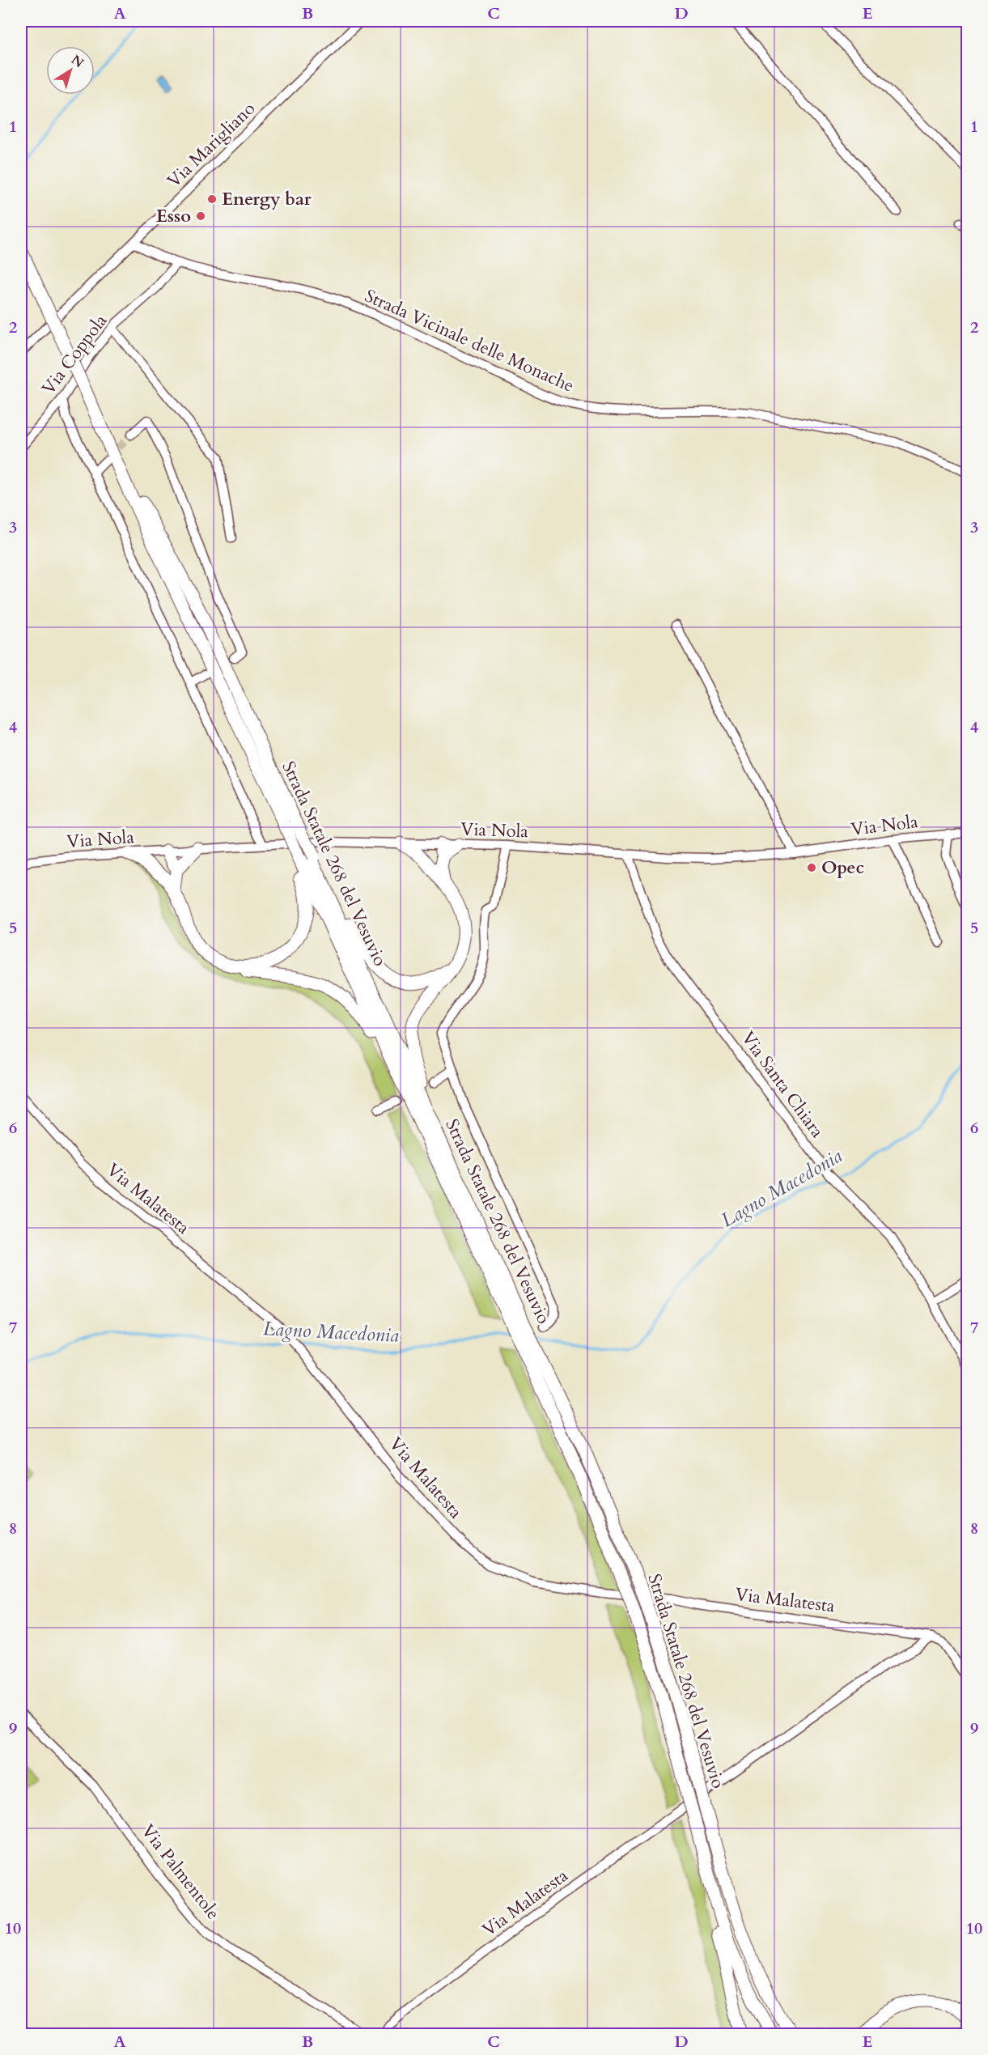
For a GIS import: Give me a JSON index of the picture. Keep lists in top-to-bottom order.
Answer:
{
  "streets": {
    "highway": ["Strada Statale 268 del Vesuvio"],
    "street": [
      "Via Marigliano",
      "Strada Vicinale delle Monache",
      "Via Coppola",
      "Via Nola",
      "Via Santa Chiara",
      "Via Malatesta",
      "Via Palmentole"
    ]
  },
  "crossings": [
    ["Via Marigliano", "Strada Vicinale delle Monache"],
    ["Strada Vicinale delle Monache", "Via Coppola"],
    ["Via Nola", "Via Santa Chiara"]
  ],
  "water": ["Lagno Macedonia"],
  "places": ["Energy bar", "Esso", "Opec"],
  "north": "top right",
  "grid": {
    "columns": [
      "A",
      "B",
      "C",
      "D",
      "E"
    ],
    "rows": [
      "1",
      "2",
      "3",
      "4",
      "5",
      "6",
      "7",
      "8",
      "9",
      "10"
    ]
  }
}
